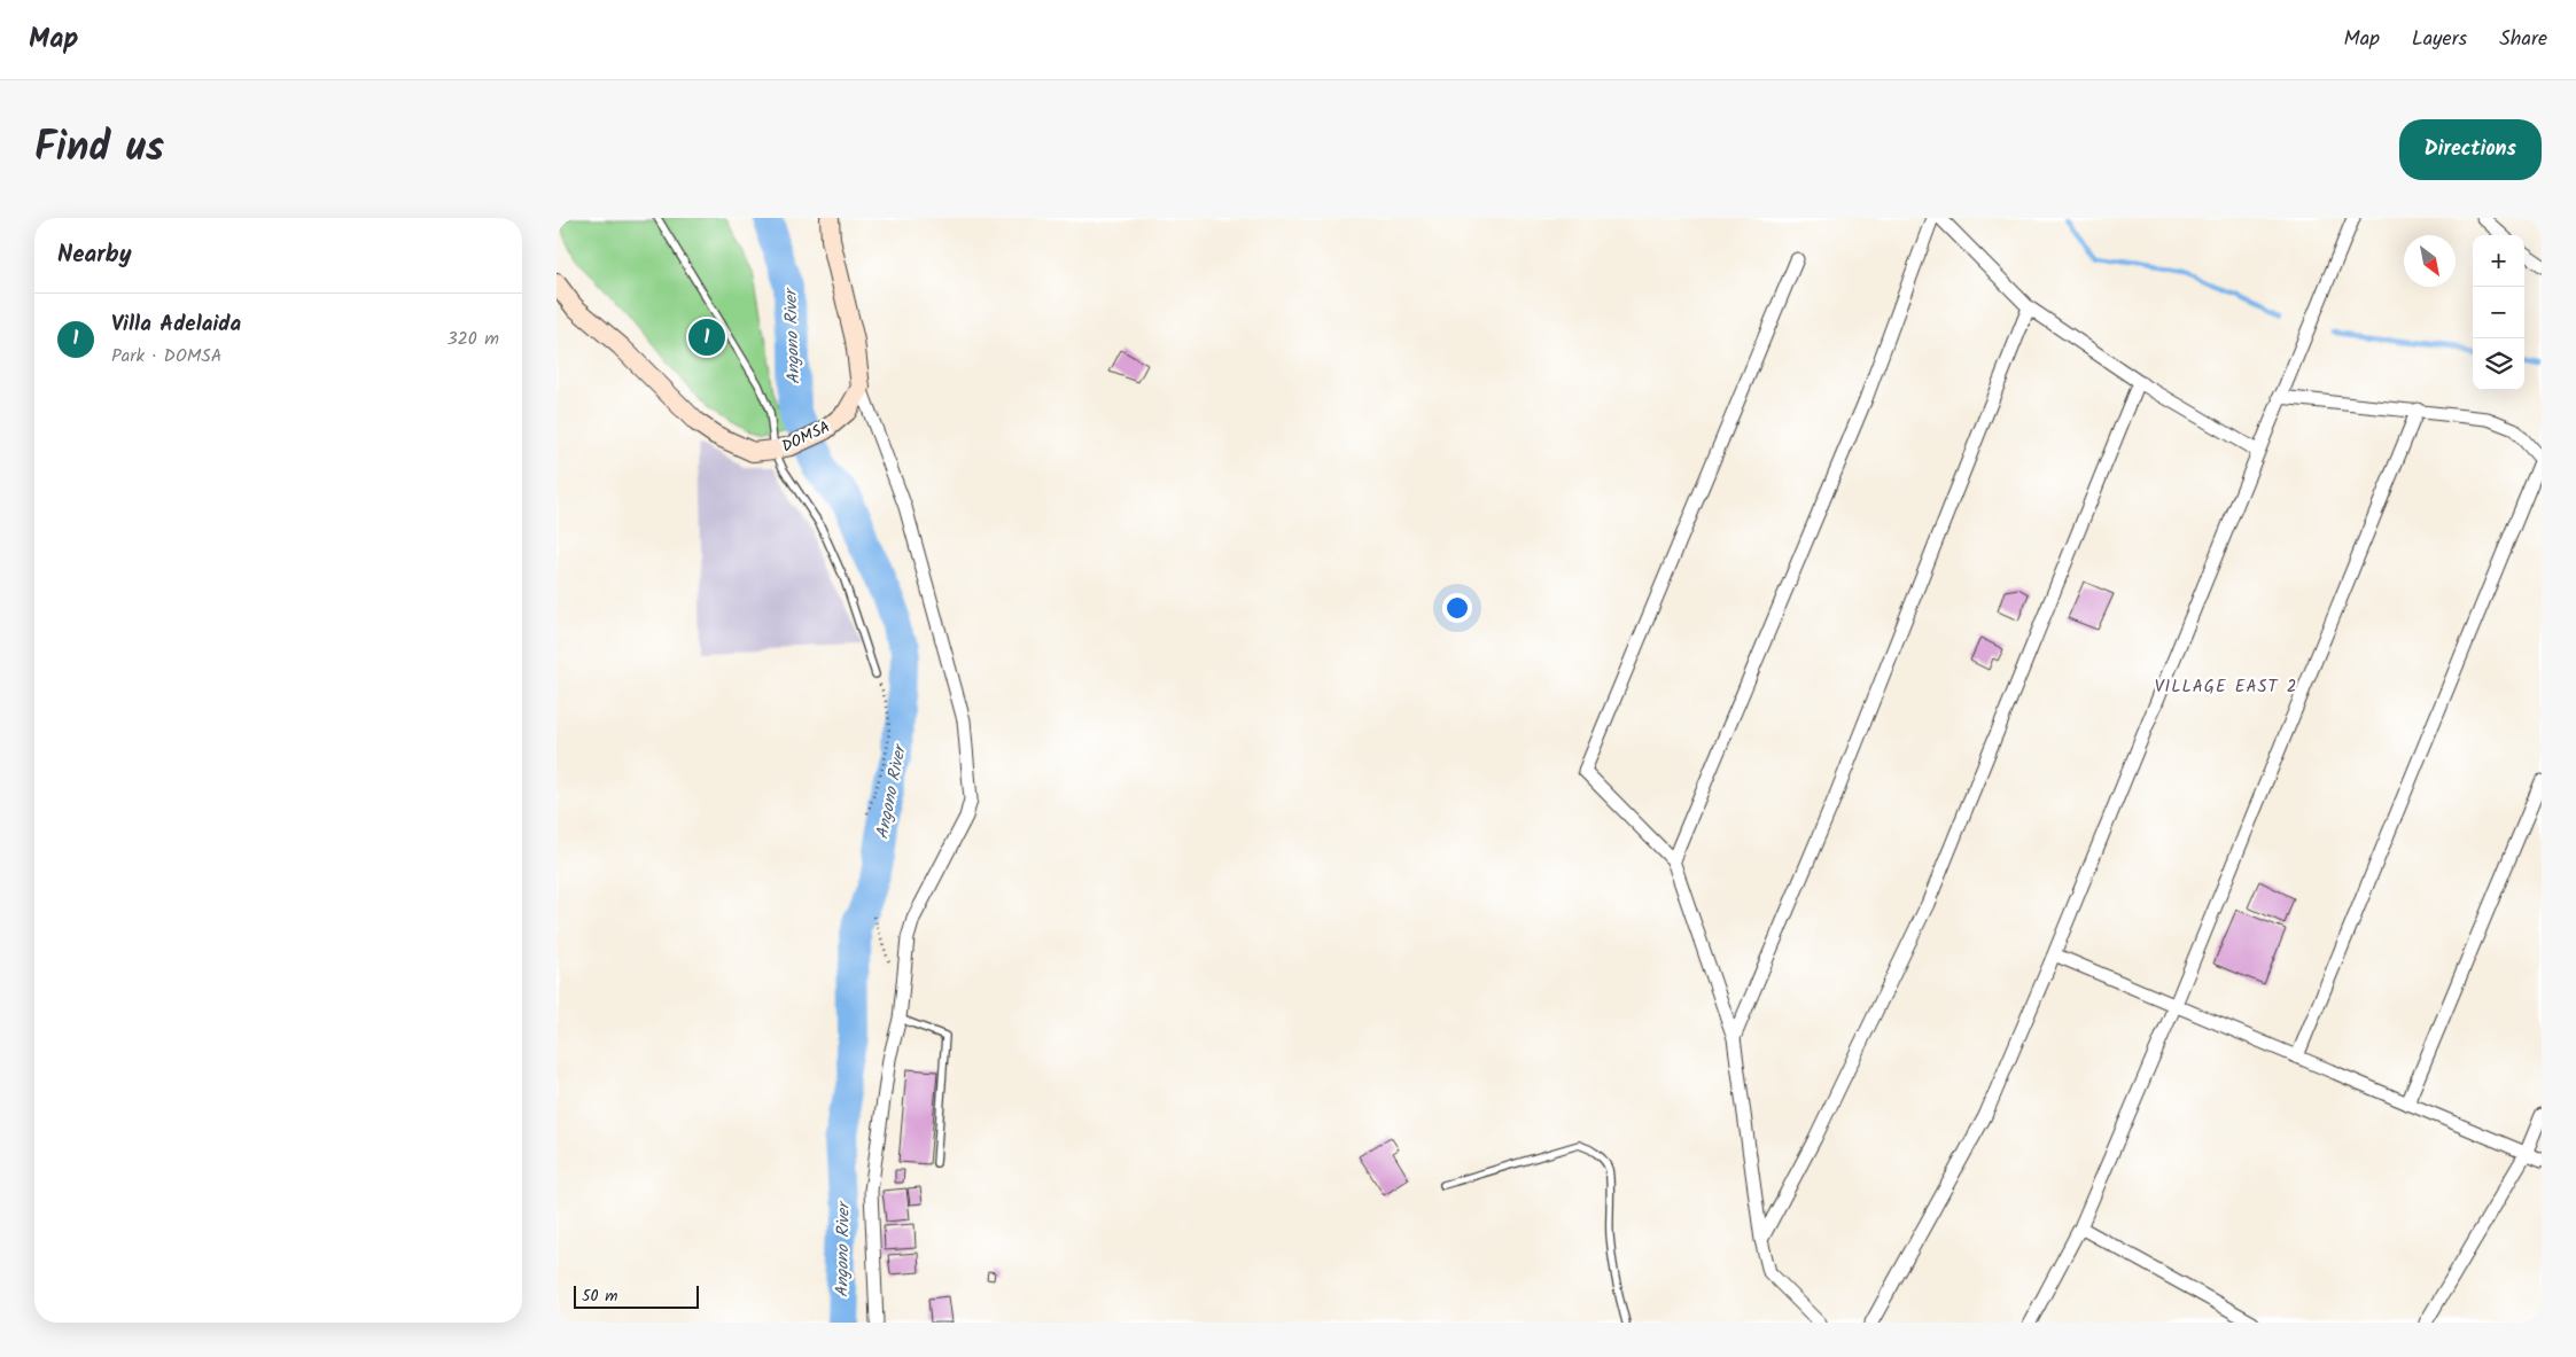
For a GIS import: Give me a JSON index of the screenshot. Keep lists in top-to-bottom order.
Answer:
{
  "streets": {
    "main road": ["DOMSA"]
  },
  "districts": ["VILLAGE EAST 2"],
  "water": ["Angono River"],
  "scale_bar": "50 m",
  "north": "bottom right",
  "page": {
    "header": "Map",
    "nav": ["Map", "Layers", "Share"],
    "title": "Find us",
    "buttons": "Directions",
    "heading": "Nearby",
    "map_buttons": ["+", "−"],
    "list": [
      {
        "mark": "1",
        "name": "Villa Adelaida",
        "note": "Park · DOMSA",
        "value": "320 m"
      }
    ],
    "pins": "1",
    "scale": "50 m"
  }
}
